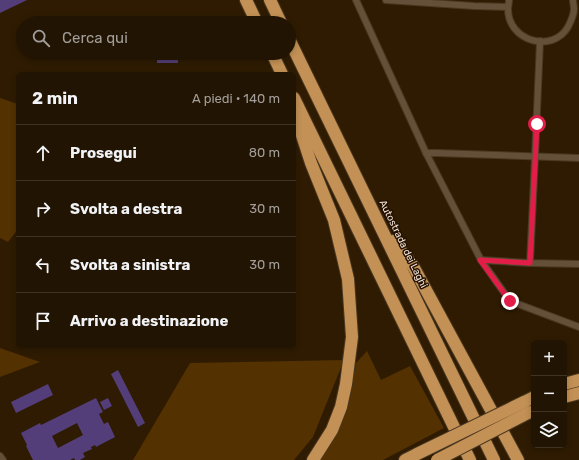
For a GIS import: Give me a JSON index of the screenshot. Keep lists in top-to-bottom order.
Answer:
{
  "streets": {
    "highway": ["Autostrada dei Laghi"]
  },
  "page": {
    "search": "Cerca qui",
    "heading": ["2 min", "A piedi · 140 m"],
    "list": [
      ["Prosegui", "80 m"],
      ["Svolta a destra", "30 m"],
      ["Svolta a sinistra", "30 m"],
      "Arrivo a destinazione"
    ],
    "map_buttons": ["+", "−"]
  }
}
